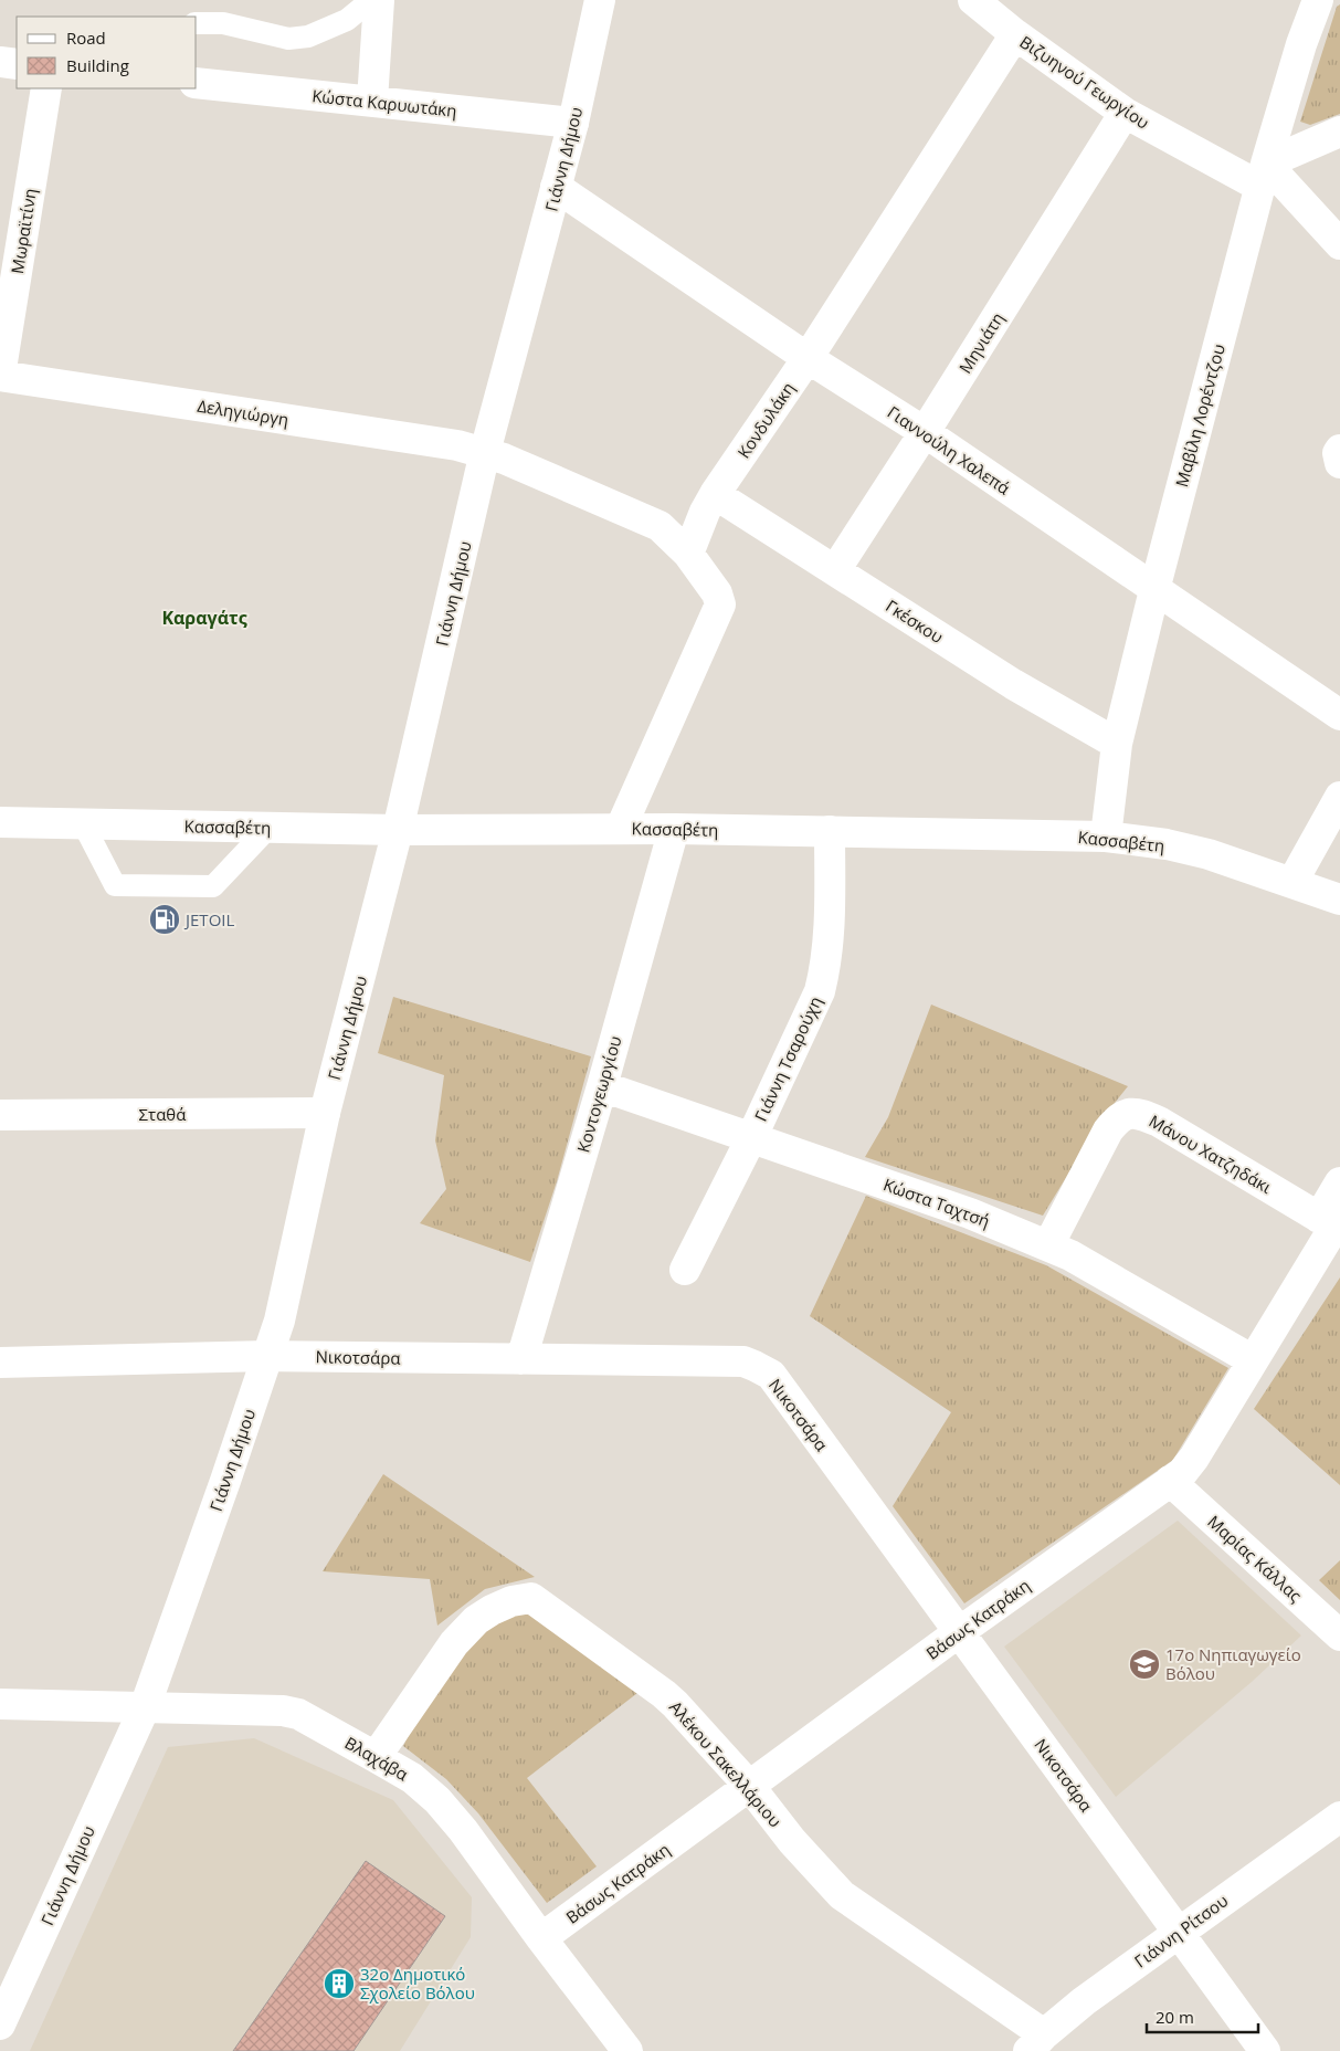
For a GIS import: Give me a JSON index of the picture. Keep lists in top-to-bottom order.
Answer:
{
  "streets": {
    "street": [
      "Βιζυηνού Γεωργίου",
      "Κώστα Καρυωτάκη",
      "Γιάννη Δήμου",
      "Μωραϊτίνη",
      "Μηνιάτη",
      "Δεληγιώργη",
      "Μαβίλη Λορέντζου",
      "Κονδυλάκη",
      "Γιαννούλη Χαλεπά",
      "Γκέσκου",
      "Κασσαβέτη",
      "Γιάννη Τσαρούχη",
      "Κοντογεωργίου",
      "Σταθά",
      "Μάνου Χατζηδάκι",
      "Κώστα Ταχτσή",
      "Νικοτσάρα",
      "Μαρίας Κάλλας",
      "Βάσως Κατράκη",
      "Βλαχάβα",
      "Αλέκου Σακελλάριου",
      "Γιάννη Ρίτσου"
    ]
  },
  "crossings": [
    ["Βιζυηνού Γεωργίου", "Μηνιάτη"],
    ["Βιζυηνού Γεωργίου", "Μαβίλη Λορέντζου"],
    ["Βιζυηνού Γεωργίου", "Κονδυλάκη"],
    ["Κώστα Καρυωτάκη", "Γιάννη Δήμου"],
    ["Γιάννη Δήμου", "Δεληγιώργη"],
    ["Γιάννη Δήμου", "Γιαννούλη Χαλεπά"],
    ["Γιάννη Δήμου", "Κασσαβέτη"],
    ["Γιάννη Δήμου", "Σταθά"],
    ["Γιάννη Δήμου", "Νικοτσάρα"],
    ["Γιάννη Δήμου", "Βλαχάβα"],
    ["Μωραϊτίνη", "Δεληγιώργη"],
    ["Μηνιάτη", "Γιαννούλη Χαλεπά"],
    ["Μηνιάτη", "Γκέσκου"],
    ["Μαβίλη Λορέντζου", "Γιαννούλη Χαλεπά"],
    ["Μαβίλη Λορέντζου", "Γκέσκου"],
    ["Μαβίλη Λορέντζου", "Κασσαβέτη"],
    ["Κονδυλάκη", "Γιαννούλη Χαλεπά"],
    ["Κονδυλάκη", "Γκέσκου"],
    ["Κασσαβέτη", "Γιάννη Τσαρούχη"],
    ["Κασσαβέτη", "Κοντογεωργίου"],
    ["Γιάννη Τσαρούχη", "Κώστα Ταχτσή"],
    ["Κοντογεωργίου", "Κώστα Ταχτσή"],
    ["Κοντογεωργίου", "Νικοτσάρα"],
    ["Μάνου Χατζηδάκι", "Κώστα Ταχτσή"],
    ["Μάνου Χατζηδάκι", "Βάσως Κατράκη"],
    ["Κώστα Ταχτσή", "Βάσως Κατράκη"],
    ["Νικοτσάρα", "Βάσως Κατράκη"],
    ["Νικοτσάρα", "Γιάννη Ρίτσου"],
    ["Μαρίας Κάλλας", "Βάσως Κατράκη"],
    ["Βάσως Κατράκη", "Βλαχάβα"],
    ["Βάσως Κατράκη", "Αλέκου Σακελλάριου"],
    ["Βλαχάβα", "Αλέκου Σακελλάριου"],
    ["Αλέκου Σακελλάριου", "Γιάννη Ρίτσου"]
  ],
  "districts": ["Καραγάτς"],
  "places": {
    "fuel station": ["JETOIL"],
    "school or university": ["17ο Νηπιαγωγείο Βόλου"],
    "building": ["32ο Δημοτικό Σχολείο Βόλου"]
  },
  "legend": ["Road", "Building"],
  "scale_bar": "20 m"
}
